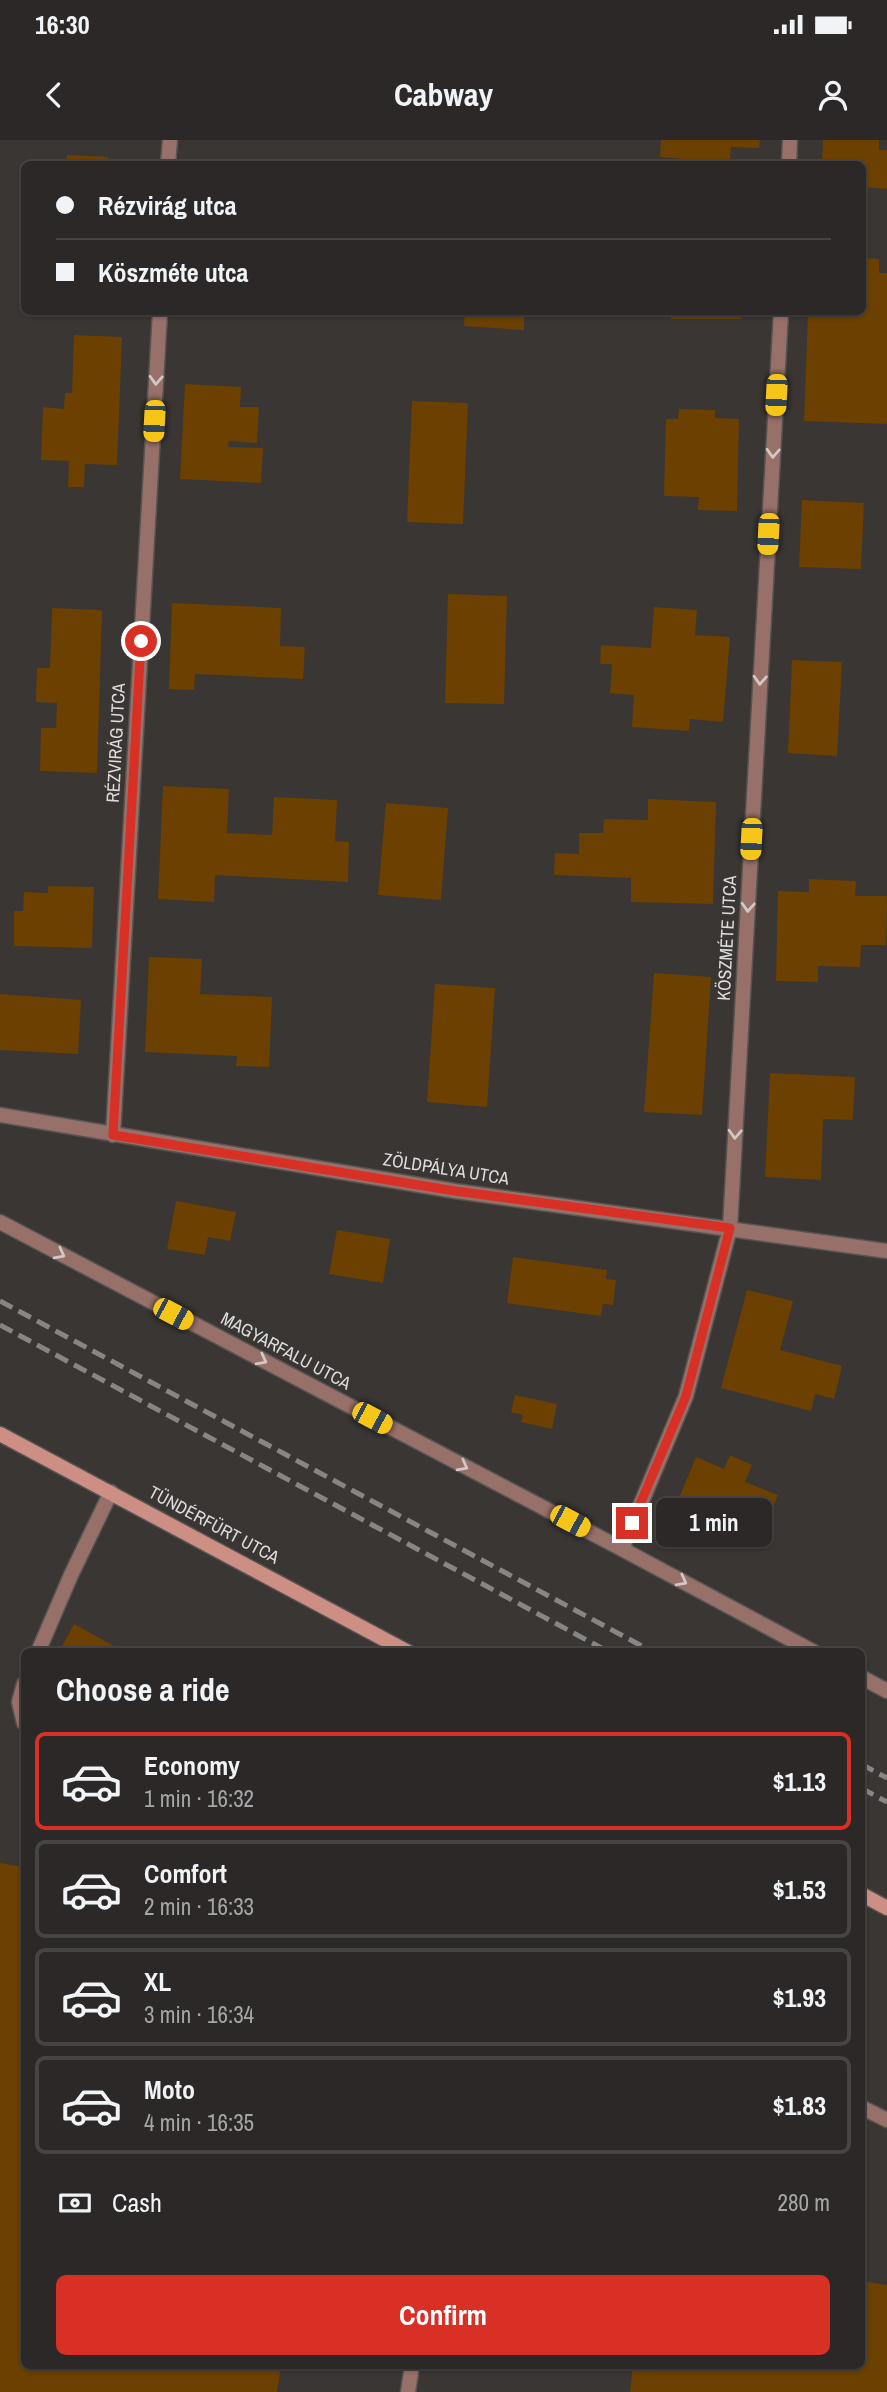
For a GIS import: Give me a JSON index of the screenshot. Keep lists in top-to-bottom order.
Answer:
{
  "streets": {
    "street": [
      "RÉZVIRÁG UTCA",
      "KÖSZMÉTE UTCA",
      "ZÖLDPÁLYA UTCA",
      "MAGYARFALU UTCA",
      "TÜNDÉRFÜRT UTCA"
    ]
  },
  "crossings": [
    ["RÉZVIRÁG UTCA", "ZÖLDPÁLYA UTCA"],
    ["KÖSZMÉTE UTCA", "ZÖLDPÁLYA UTCA"],
    ["KÖSZMÉTE UTCA", "MAGYARFALU UTCA"]
  ],
  "one_way": ["RÉZVIRÁG UTCA", "KÖSZMÉTE UTCA", "MAGYARFALU UTCA"],
  "page": {
    "status": "16:30",
    "header": "Cabway",
    "banner": ["Rézvirág utca", "Köszméte utca"],
    "bubble": "1 min",
    "heading": "Choose a ride",
    "list": [
      {
        "name": "Economy",
        "note": "1 min · 16:32",
        "value": "$1.13"
      },
      {
        "name": "Comfort",
        "note": "2 min · 16:33",
        "value": "$1.53"
      },
      {
        "name": "XL",
        "note": "3 min · 16:34",
        "value": "$1.93"
      },
      {
        "name": "Moto",
        "note": "4 min · 16:35",
        "value": "$1.83"
      }
    ],
    "pay": ["Cash", "280 m"],
    "buttons": "Confirm"
  }
}
